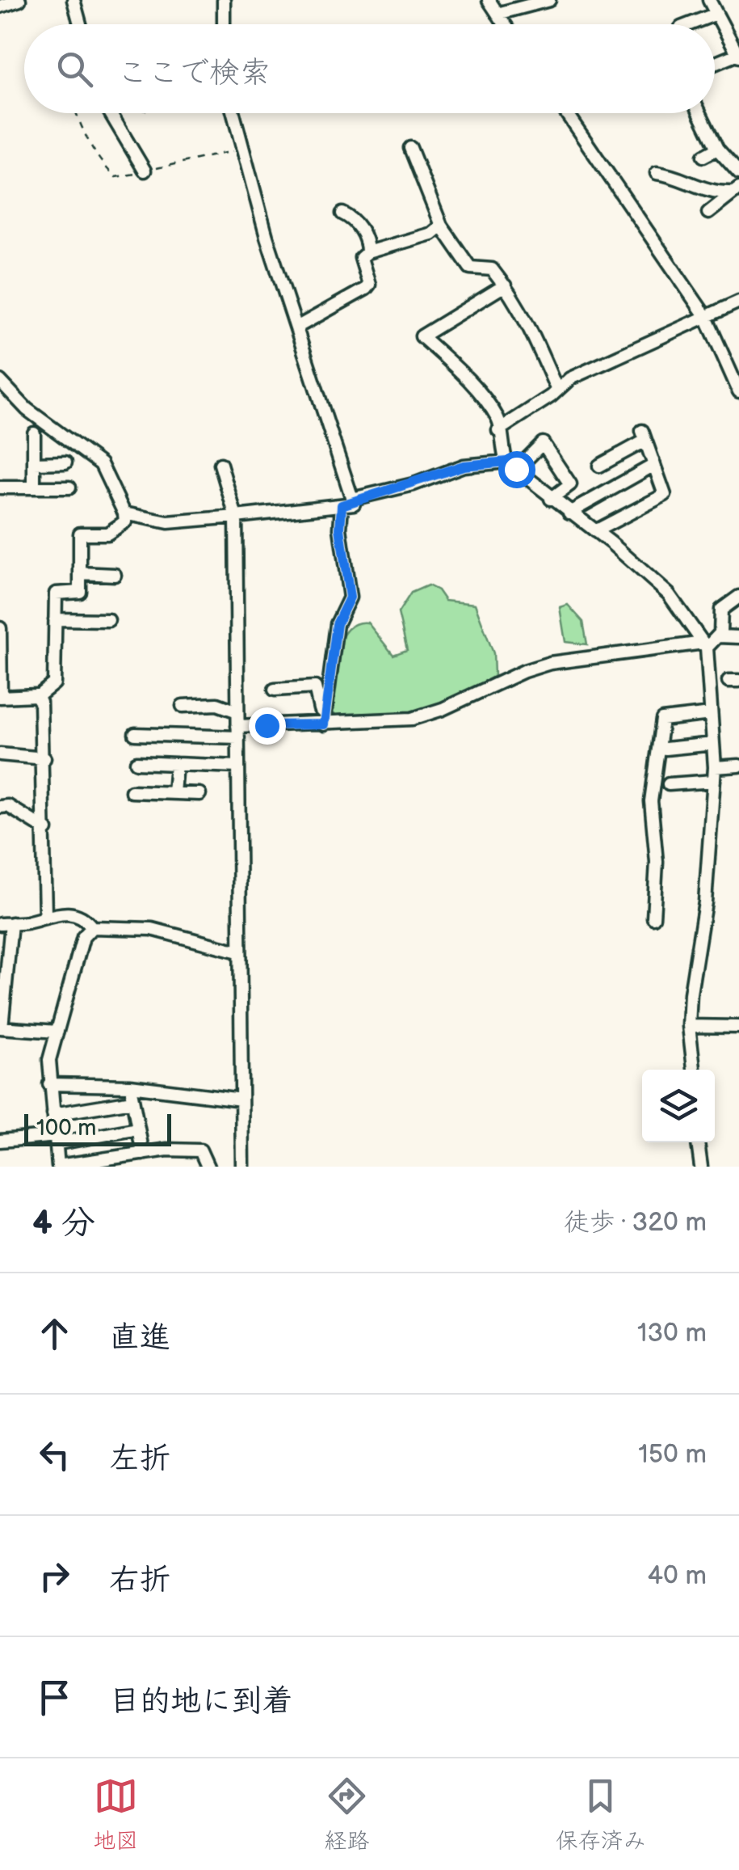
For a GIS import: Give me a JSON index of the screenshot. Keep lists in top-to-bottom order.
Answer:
{
  "scale_bar": "100 m",
  "page": {
    "search": "ここで検索",
    "scale": "100 m",
    "heading": ["4 分", "徒歩 · 320 m"],
    "list": [
      ["直進", "130 m"],
      ["左折", "150 m"],
      ["右折", "40 m"],
      "目的地に到着"
    ],
    "nav": ["地図", "経路", "保存済み"]
  }
}
